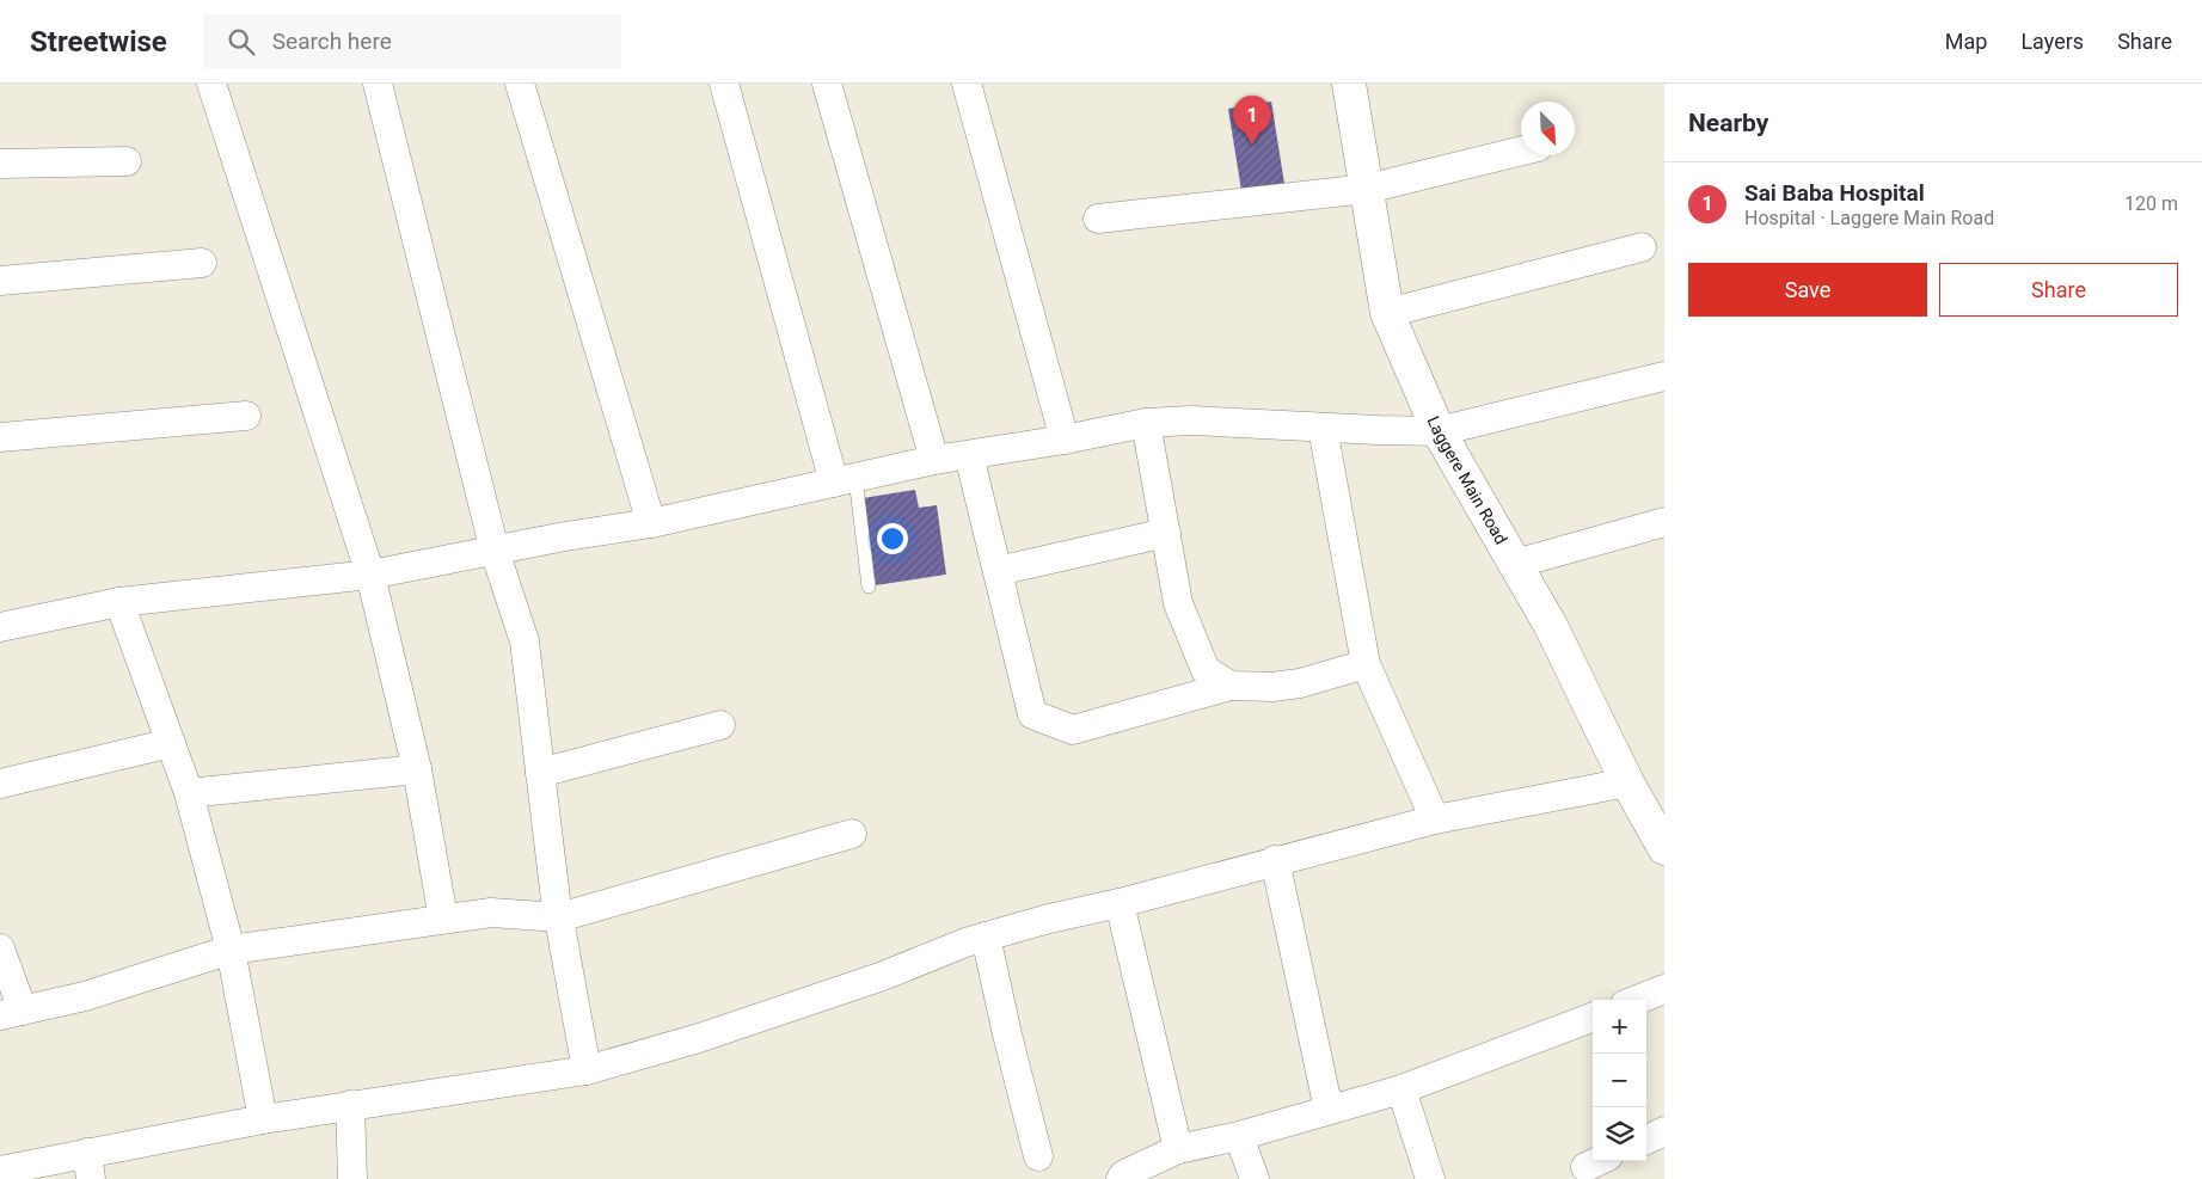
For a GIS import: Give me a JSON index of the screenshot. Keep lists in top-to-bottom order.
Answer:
{
  "streets": {
    "street": ["Laggere Main Road"]
  },
  "north": "bottom right",
  "page": {
    "header": "Streetwise",
    "search": "Search here",
    "nav": ["Map", "Layers", "Share"],
    "heading": "Nearby",
    "pins": "1",
    "list": [
      {
        "mark": "1",
        "name": "Sai Baba Hospital",
        "note": "Hospital · Laggere Main Road",
        "value": "120 m"
      }
    ],
    "buttons": ["Save", "Share"],
    "map_buttons": ["+", "−"]
  }
}
